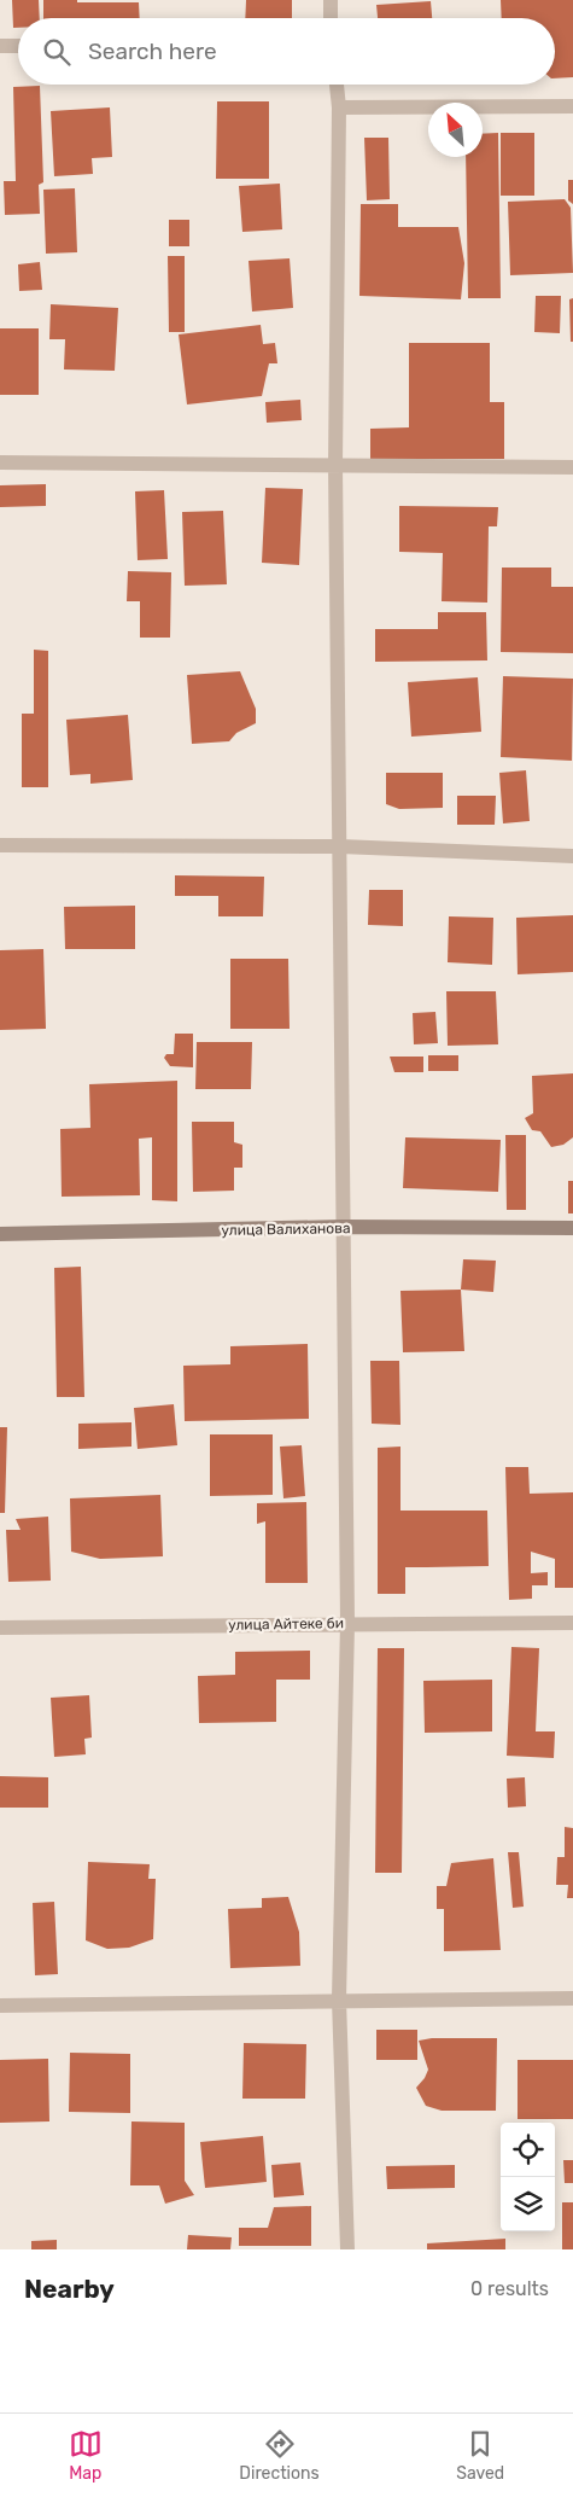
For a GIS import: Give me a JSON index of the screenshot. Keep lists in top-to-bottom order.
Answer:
{
  "streets": {
    "street": ["улица Валиханова", "улица Айтеке би"]
  },
  "north": "top left",
  "page": {
    "search": "Search here",
    "heading": ["Nearby", "0 results"],
    "nav": ["Map", "Directions", "Saved"]
  }
}
